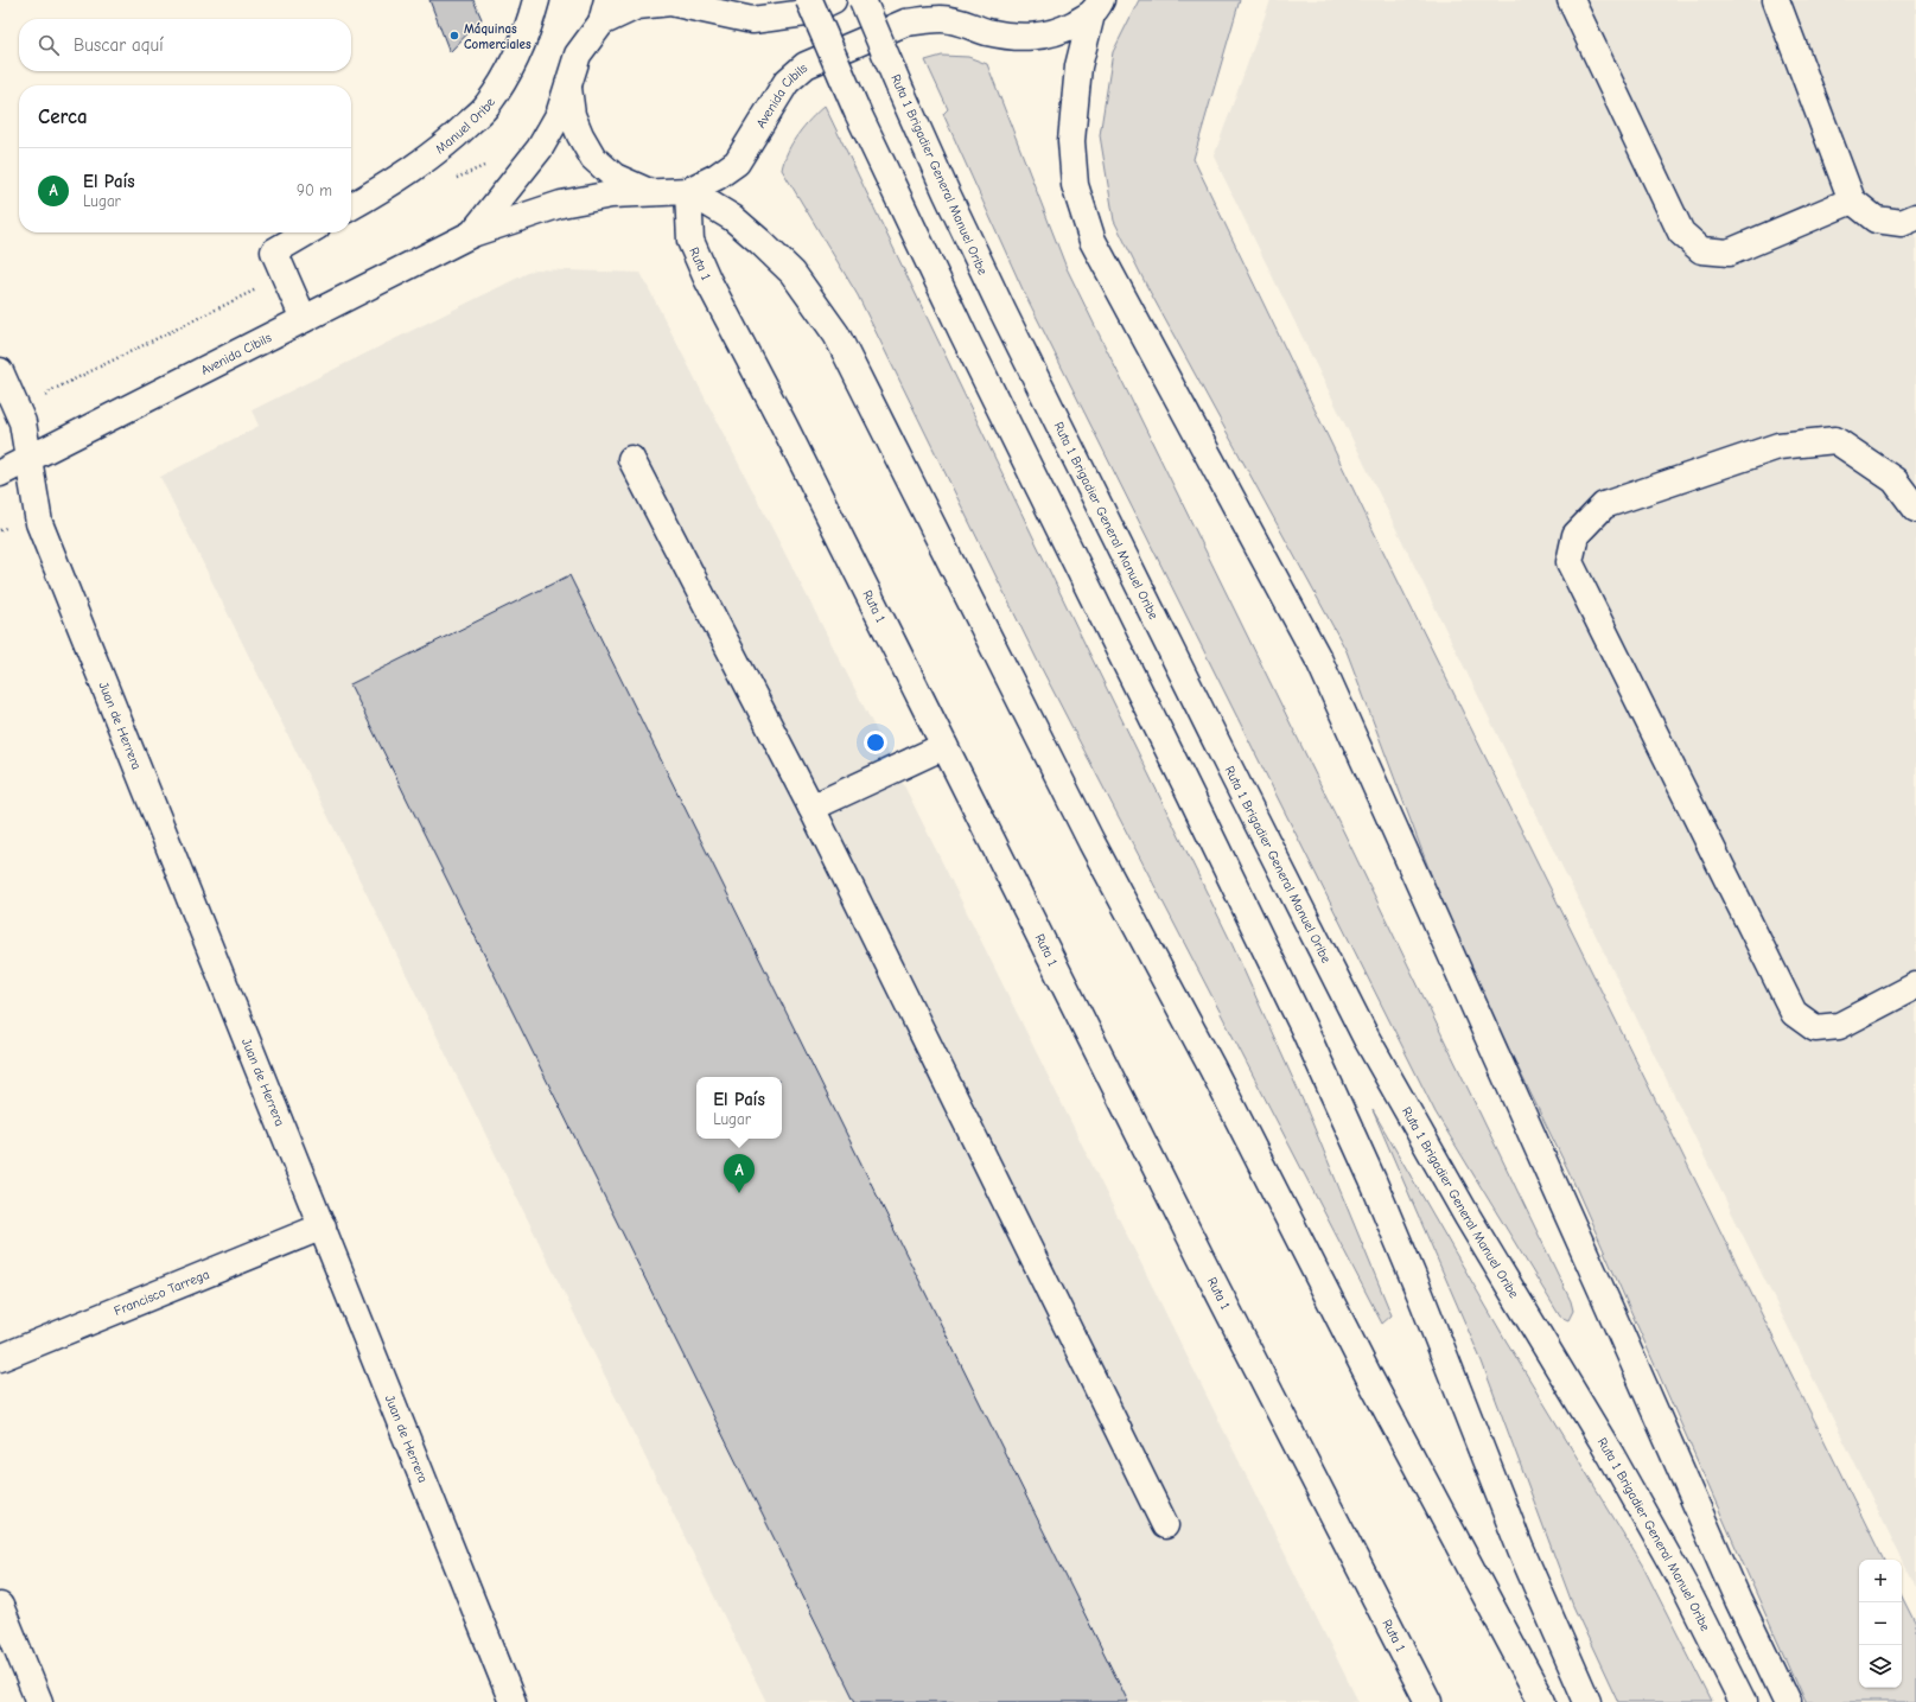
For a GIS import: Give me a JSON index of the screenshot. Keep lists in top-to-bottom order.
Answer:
{
  "streets": {
    "main road": [
      "Avenida Cibils",
      "Manuel Oribe",
      "Ruta 1 Brigadier General Manuel Oribe",
      "Ruta 1",
      "Juan de Herrera",
      "Francisco Tarrega"
    ]
  },
  "crossings": [
    ["Avenida Cibils", "Ruta 1"],
    ["Avenida Cibils", "Juan de Herrera"],
    ["Juan de Herrera", "Francisco Tarrega"]
  ],
  "places": ["Máquinas Comerciales"],
  "page": {
    "search": "Buscar aquí",
    "heading": "Cerca",
    "list": [
      {
        "mark": "A",
        "name": "El País",
        "note": "Lugar",
        "value": "90 m"
      }
    ],
    "popup": ["El País", "Lugar"],
    "pins": "A",
    "map_buttons": ["+", "−"]
  }
}
